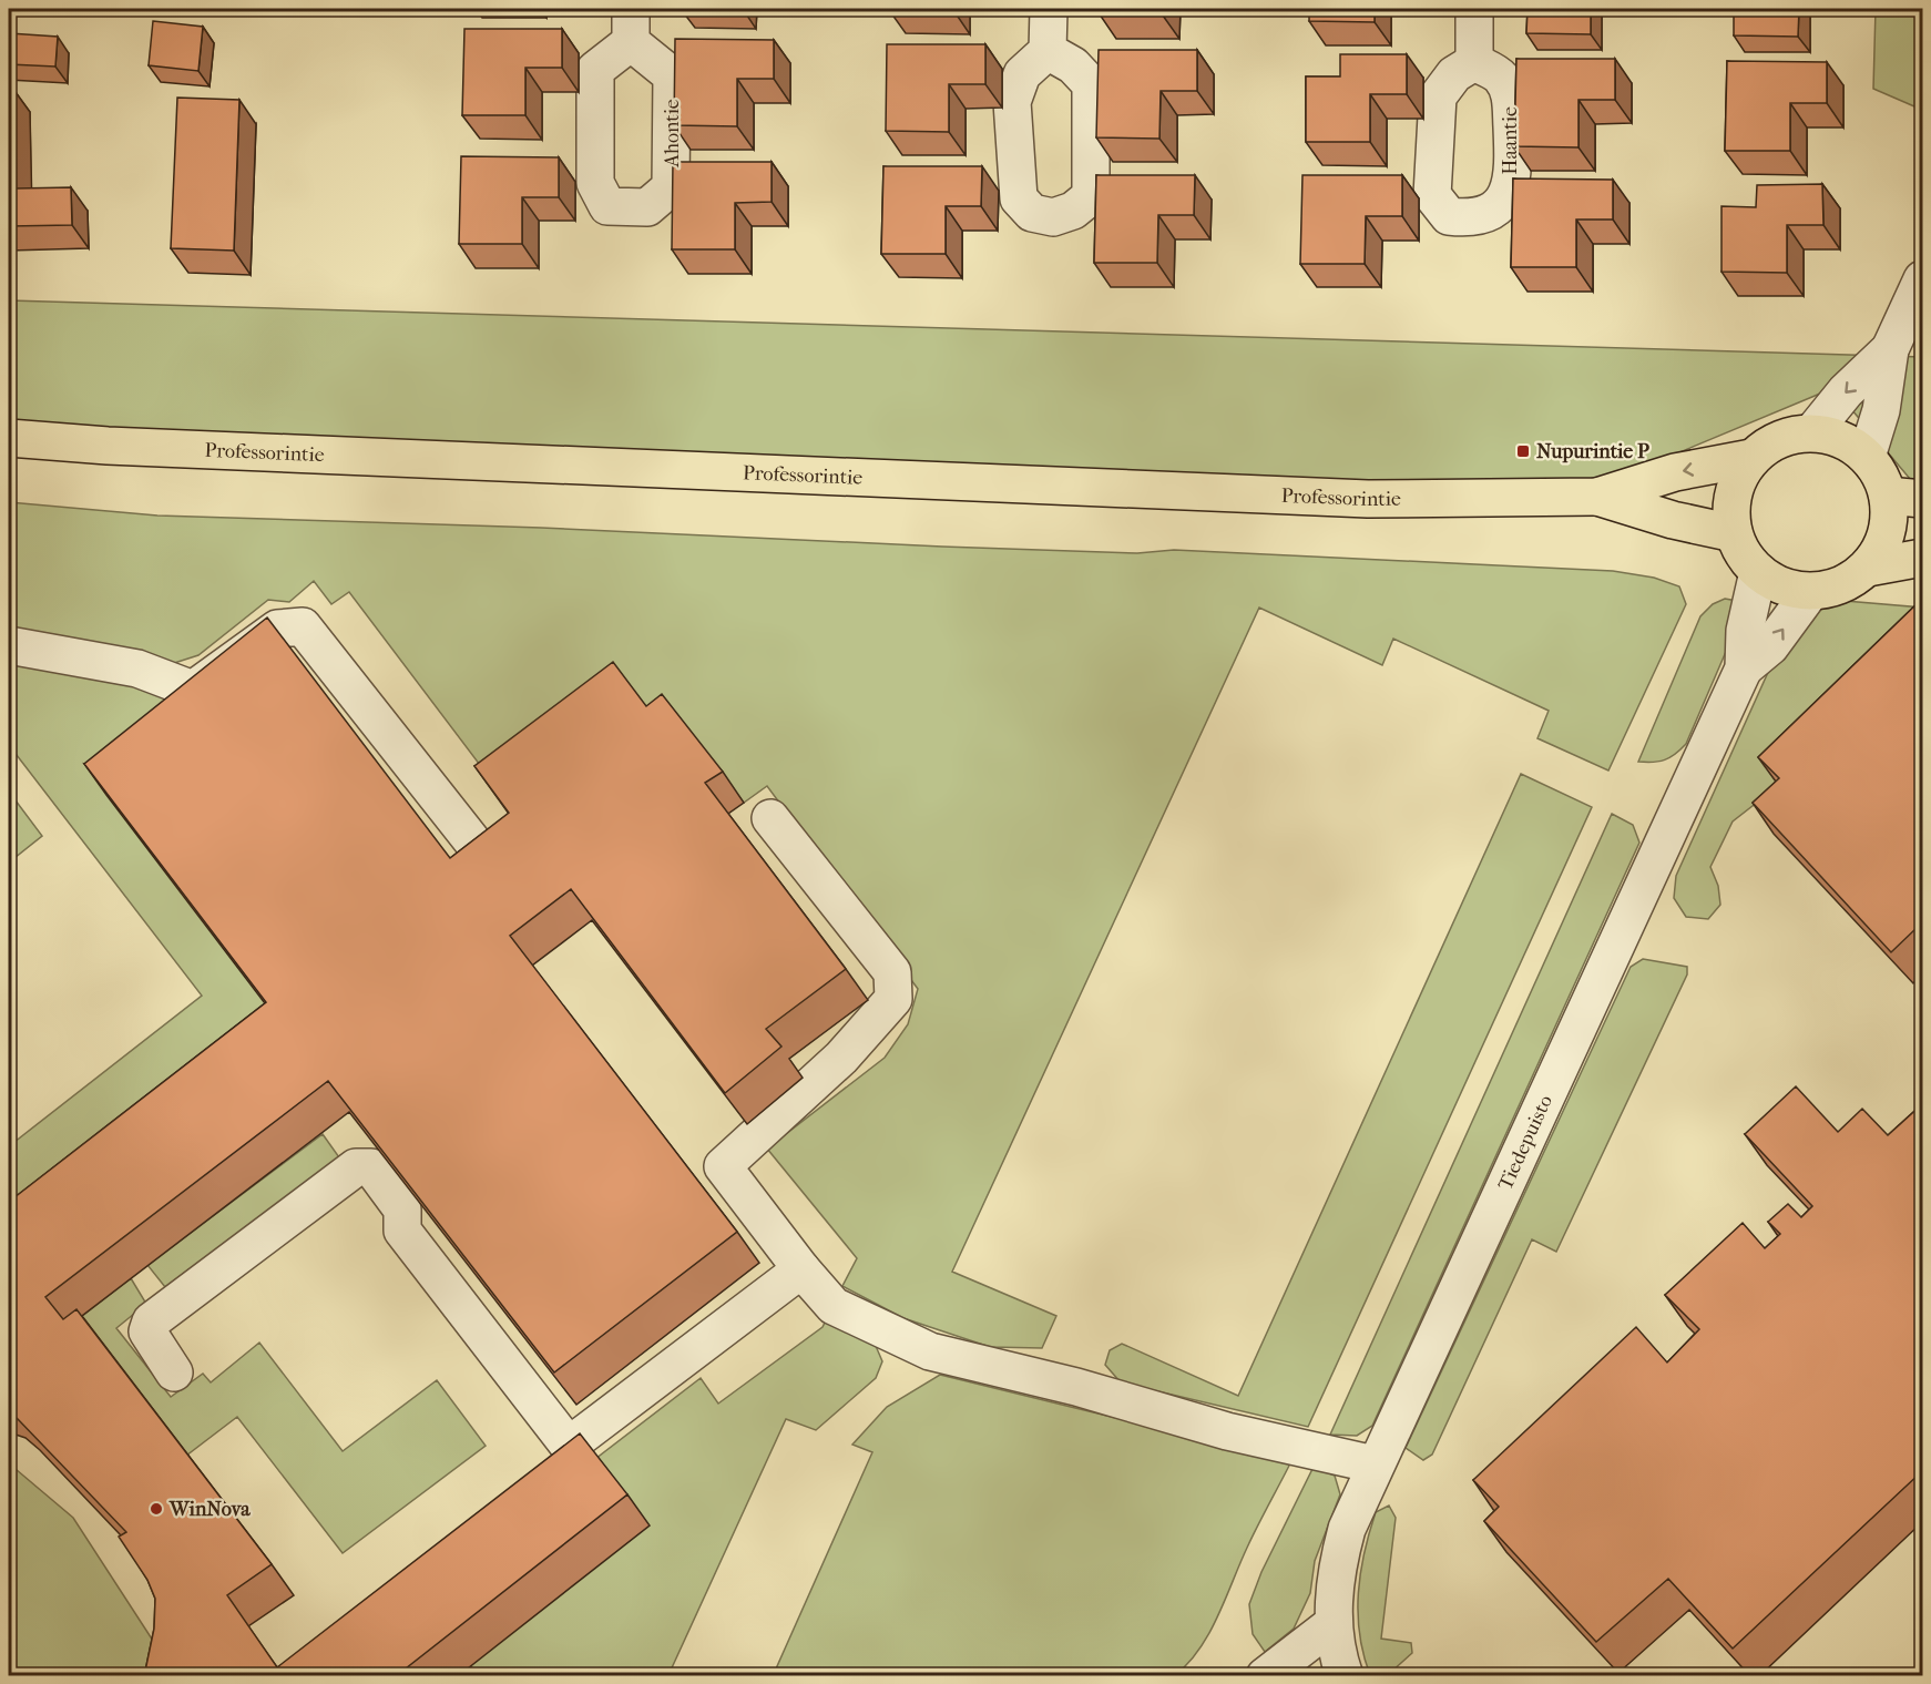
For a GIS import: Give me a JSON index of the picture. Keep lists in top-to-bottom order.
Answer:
{
  "streets": {
    "main road": ["Professorintie"],
    "street": ["Tiedepuisto"]
  },
  "crossings": [
    ["Professorintie", "Tiedepuisto"]
  ],
  "places": {
    "transit": ["Nupurintie P"],
    "other": ["WinNova"]
  }
}
